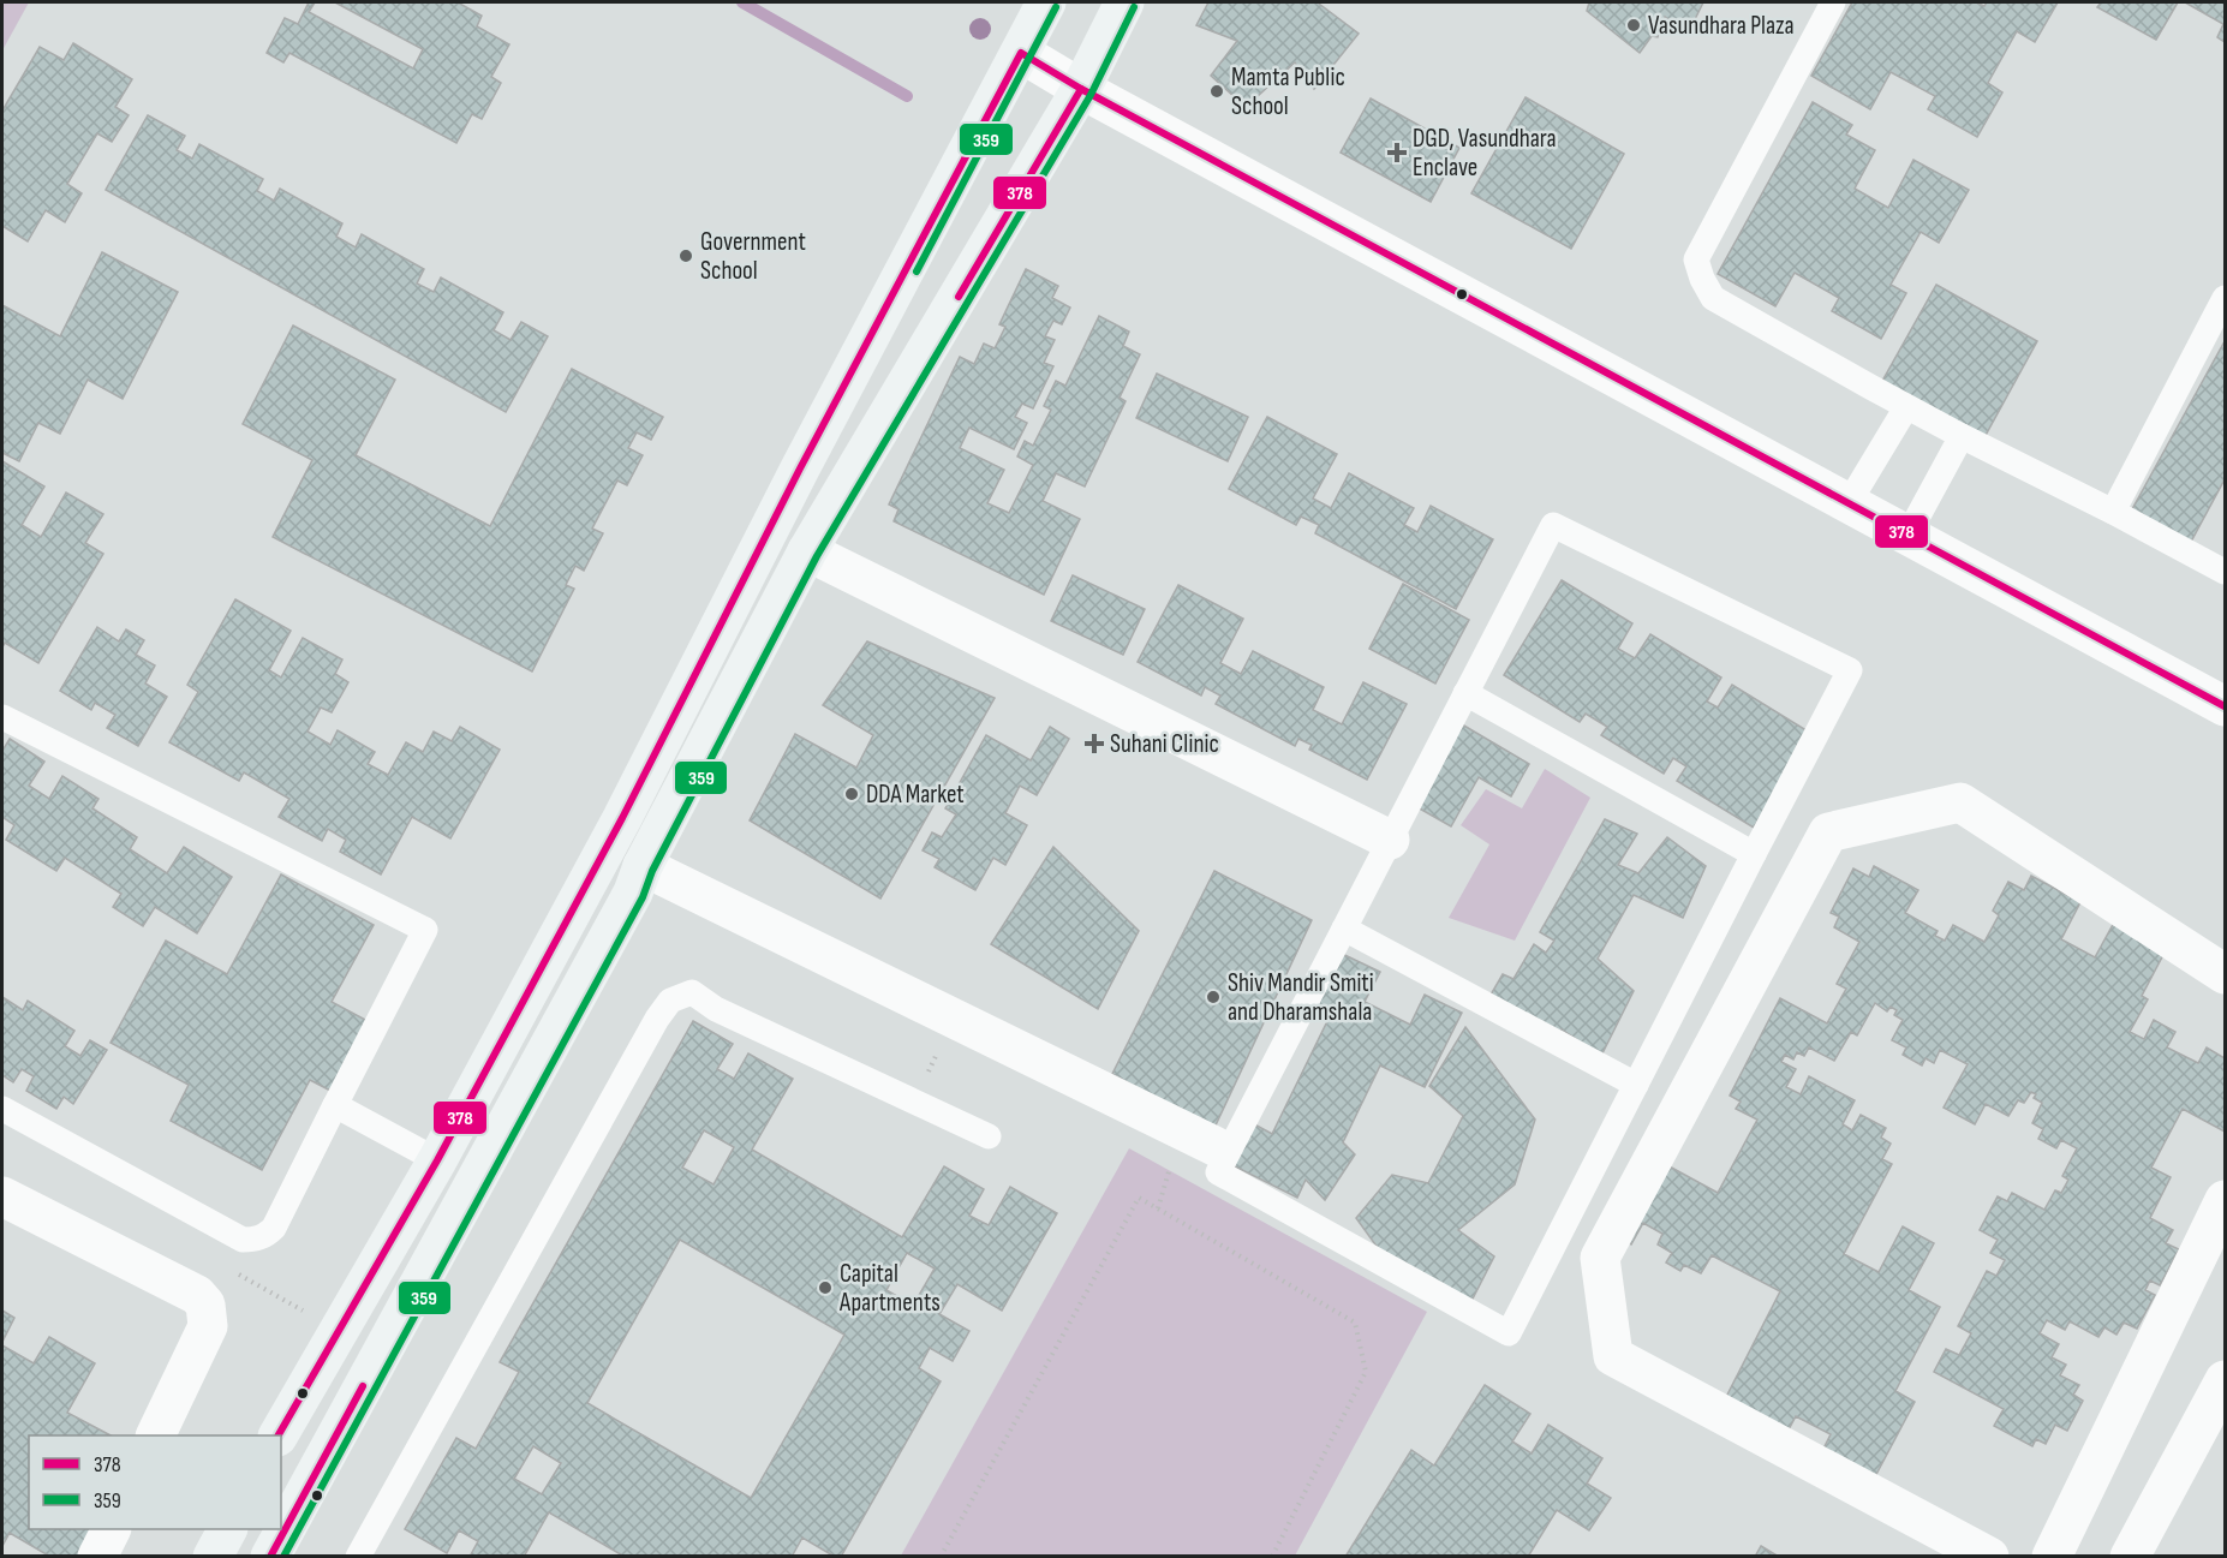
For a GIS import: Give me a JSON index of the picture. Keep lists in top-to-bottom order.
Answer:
{
  "places": {
    "other": [
      "Vasundhara Plaza",
      "Mamta Public School",
      "Government School",
      "DDA Market",
      "Shiv Mandir Smiti and Dharamshala",
      "Capital Apartments"
    ],
    "health": ["DGD, Vasundhara Enclave", "Suhani Clinic"]
  },
  "lines": ["transit line 359", "transit line 378"],
  "legend": ["378", "359"]
}
